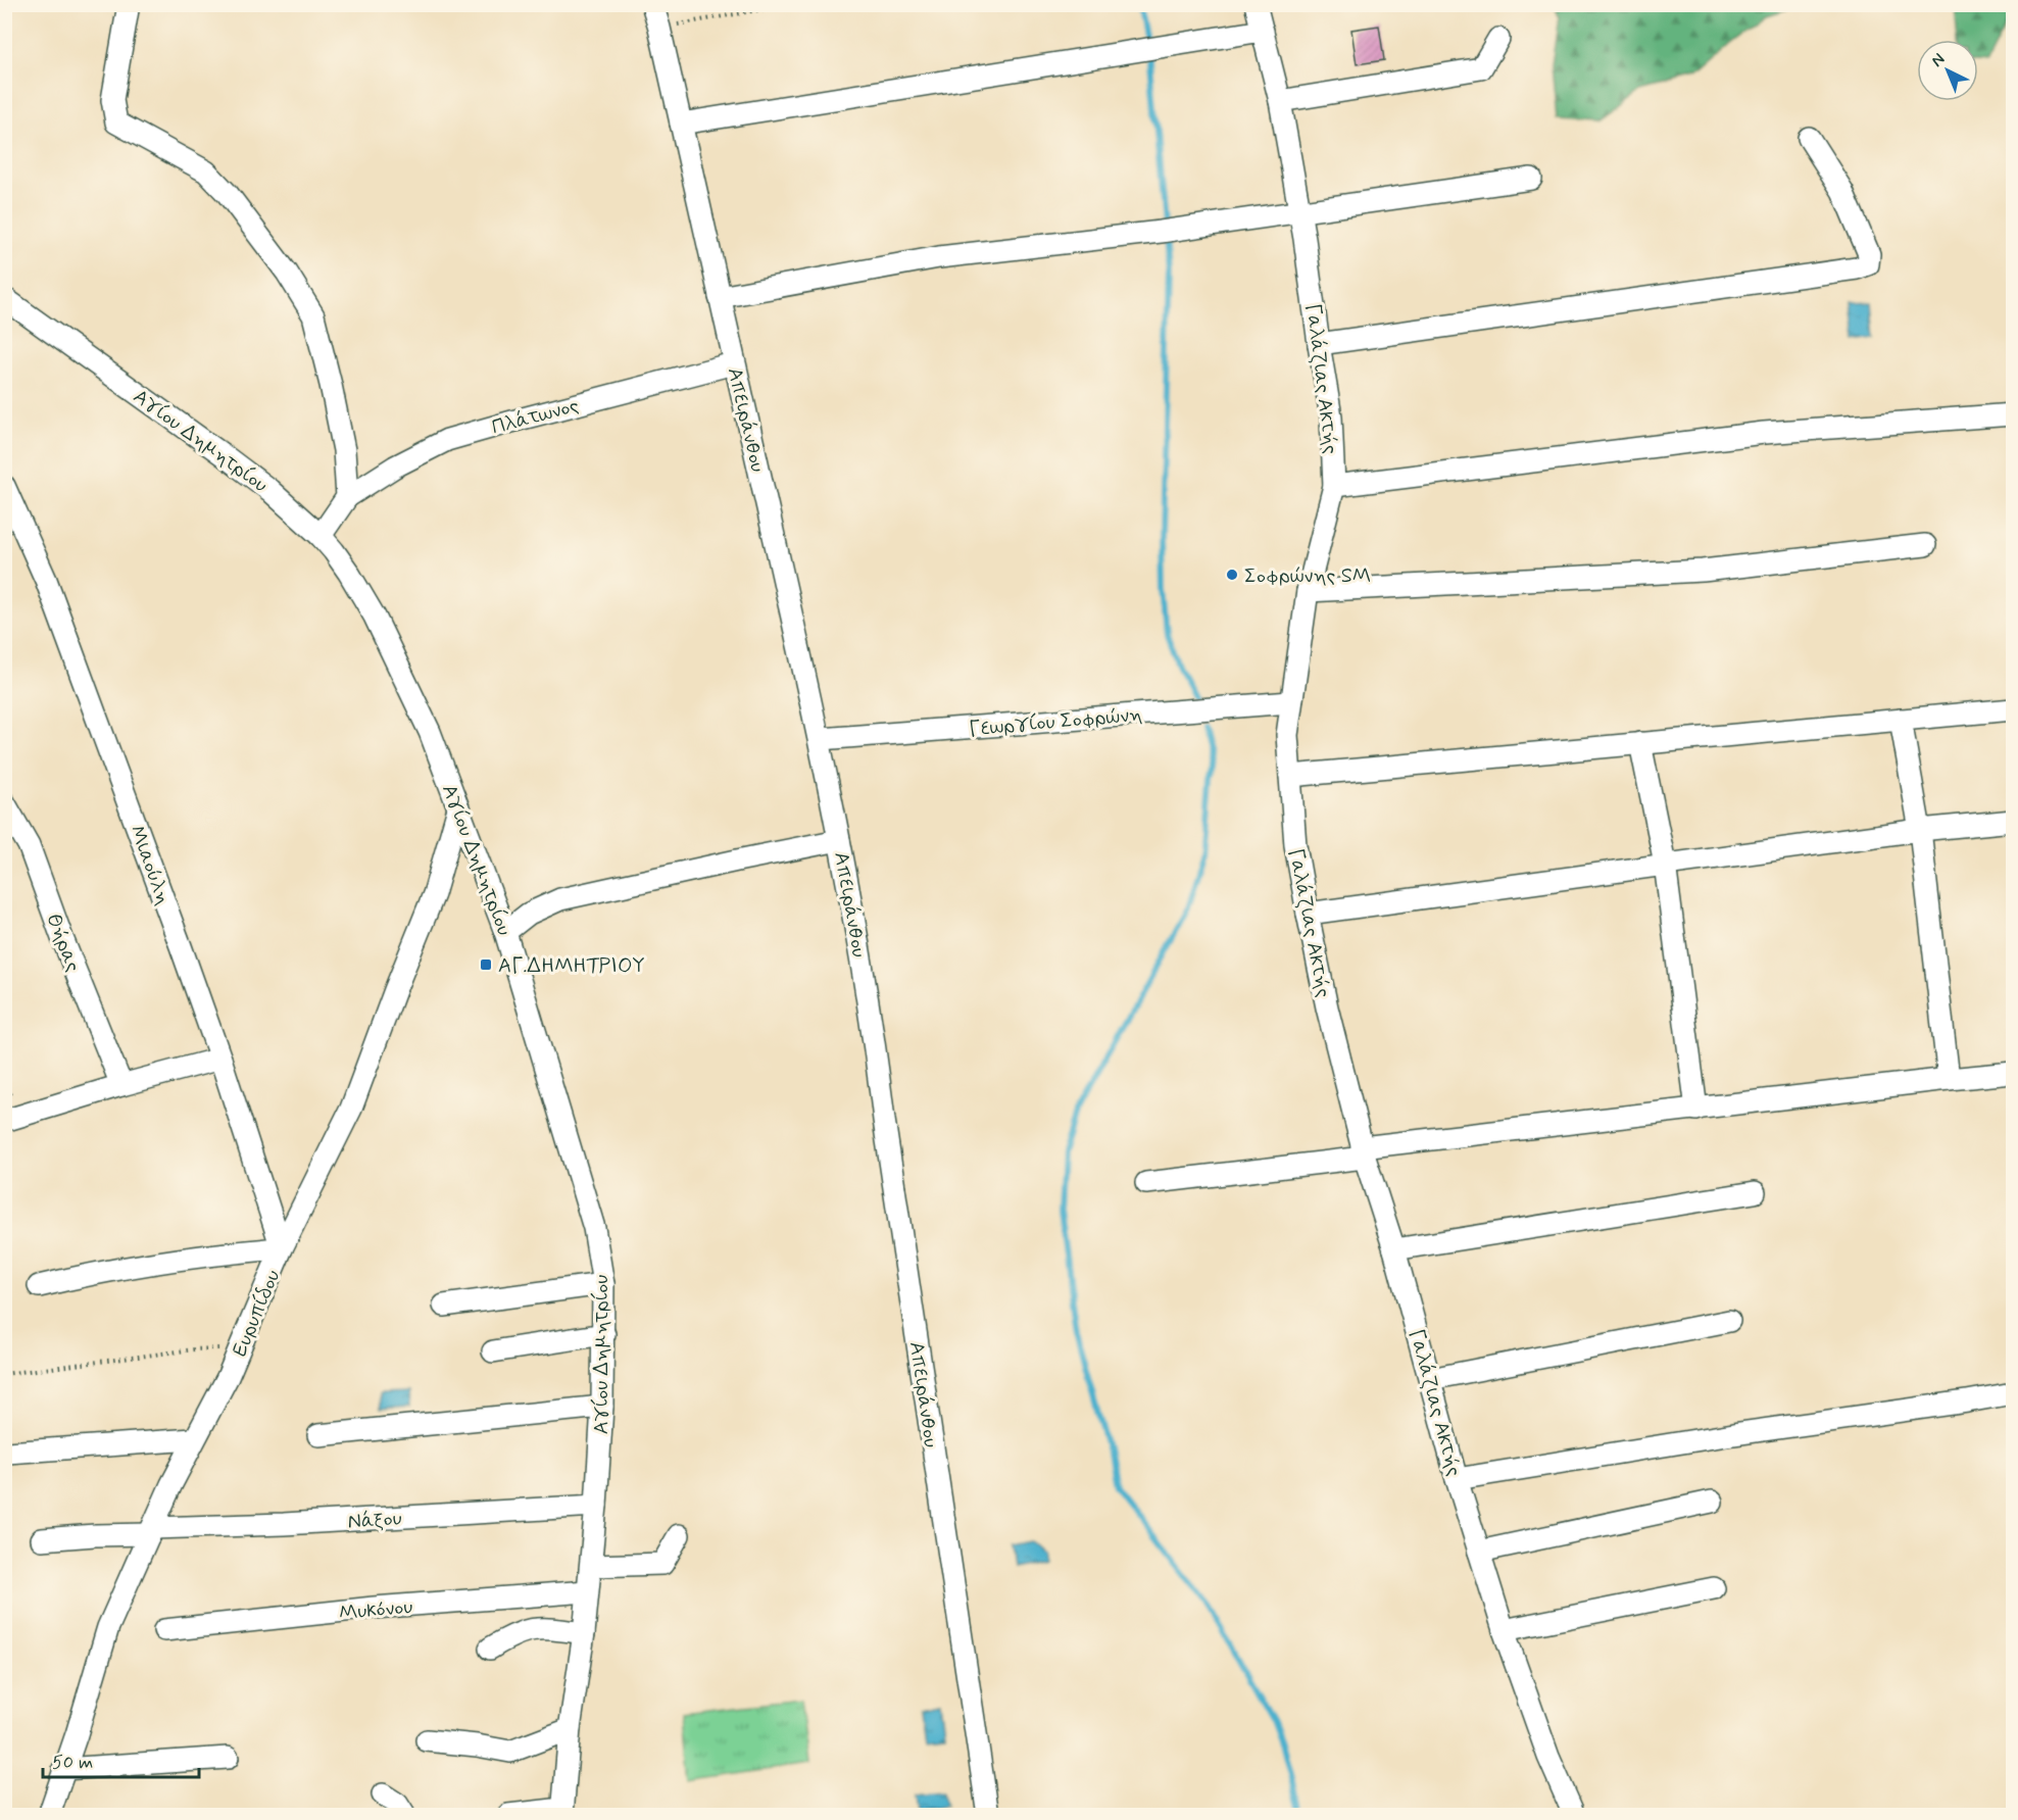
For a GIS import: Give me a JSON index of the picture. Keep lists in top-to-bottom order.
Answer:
{
  "streets": {
    "street": [
      "Γαλάζιας Ακτής",
      "Πλάτωνος",
      "Απειράνθου",
      "Αγίου Δημητρίου",
      "Γεωργίου Σοφρώνη",
      "Μιαούλη",
      "Θήρας",
      "Ευρυπίδου",
      "Νάξου",
      "Μυκόνου"
    ]
  },
  "crossings": [
    ["Γαλάζιας Ακτής", "Γεωργίου Σοφρώνη"],
    ["Πλάτωνος", "Απειράνθου"],
    ["Απειράνθου", "Γεωργίου Σοφρώνη"],
    ["Αγίου Δημητρίου", "Ευρυπίδου"],
    ["Αγίου Δημητρίου", "Νάξου"],
    ["Αγίου Δημητρίου", "Μυκόνου"],
    ["Μιαούλη", "Ευρυπίδου"],
    ["Ευρυπίδου", "Νάξου"]
  ],
  "places": {
    "other": ["Σοφρώνης SM"],
    "transit": ["ΑΓ.ΔΗΜΗΤΡΙΟΥ"]
  },
  "scale_bar": "50 m",
  "north": "top left"
}
